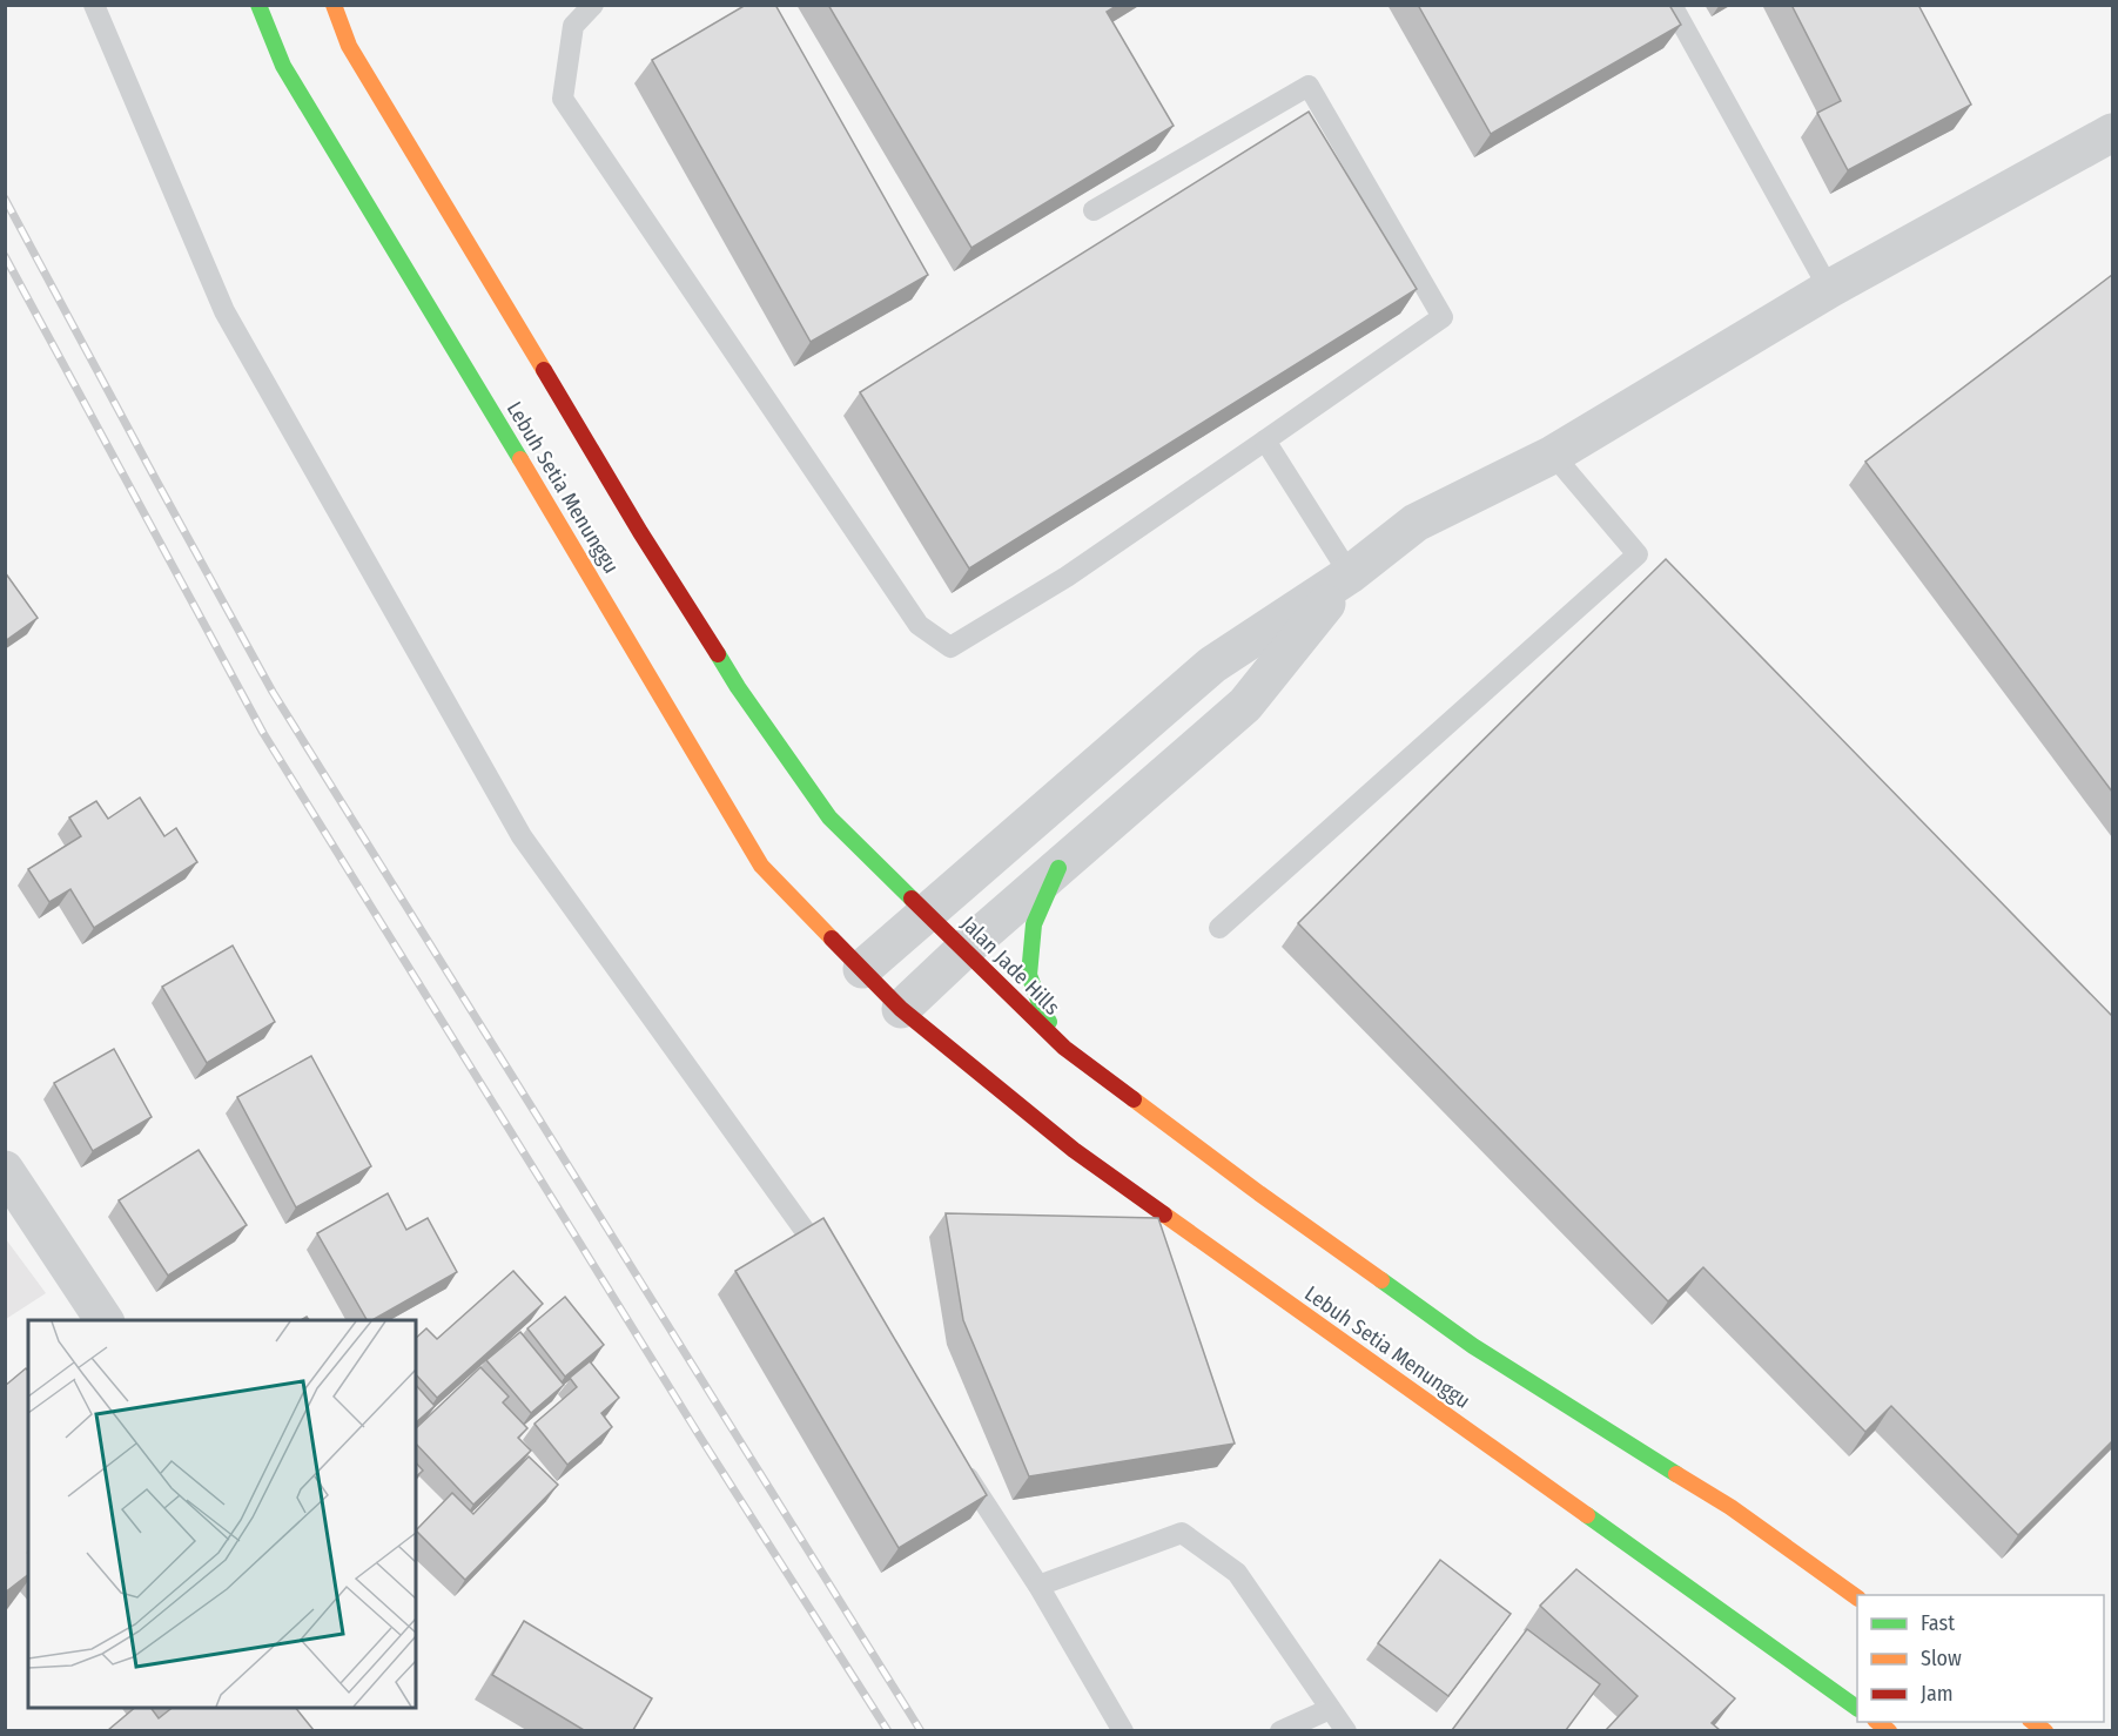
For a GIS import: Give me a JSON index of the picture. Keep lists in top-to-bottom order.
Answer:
{
  "streets": {
    "street": ["Lebuh Setia Menunggu", "Jalan Jade Hills"]
  },
  "crossings": [
    ["Lebuh Setia Menunggu", "Jalan Jade Hills"]
  ],
  "legend": ["Fast", "Slow", "Jam"]
}
